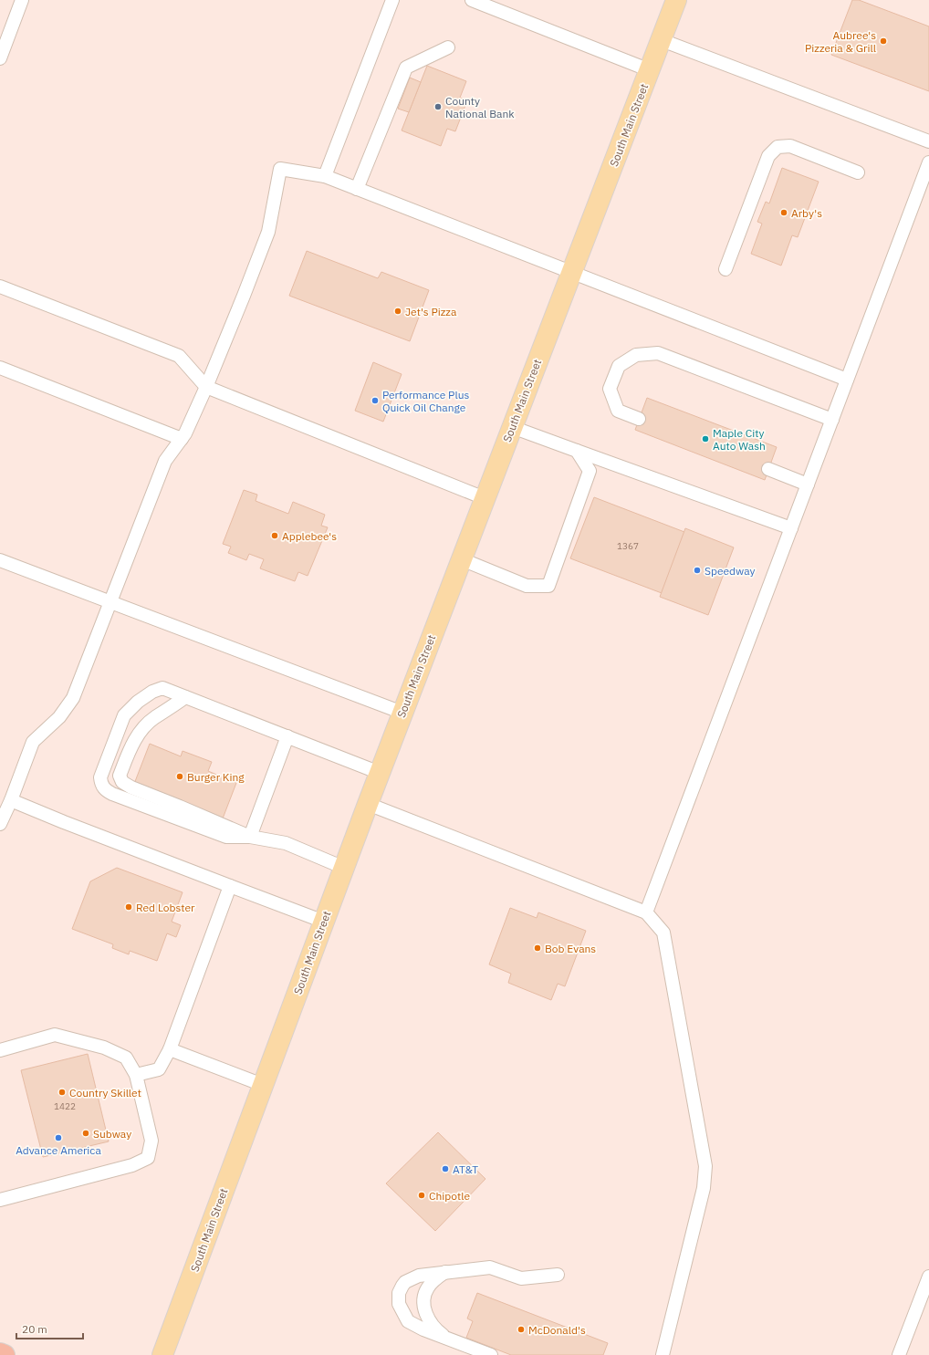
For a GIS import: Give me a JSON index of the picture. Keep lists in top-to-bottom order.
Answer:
{
  "streets": {
    "main road": ["South Main Street"]
  },
  "places": [
    "Aubree's Pizzeria & Grill",
    "County National Bank",
    "Arby's",
    "Jet's Pizza",
    "Performance Plus Quick Oil Change",
    "Maple City Auto Wash",
    "Applebee's",
    "Speedway",
    "Burger King",
    "Red Lobster",
    "Bob Evans",
    "Country Skillet",
    "Subway",
    "Advance America",
    "AT&T",
    "Chipotle",
    "McDonald's"
  ],
  "house_numbers": ["1367", "1422"],
  "scale_bar": "20 m"
}
